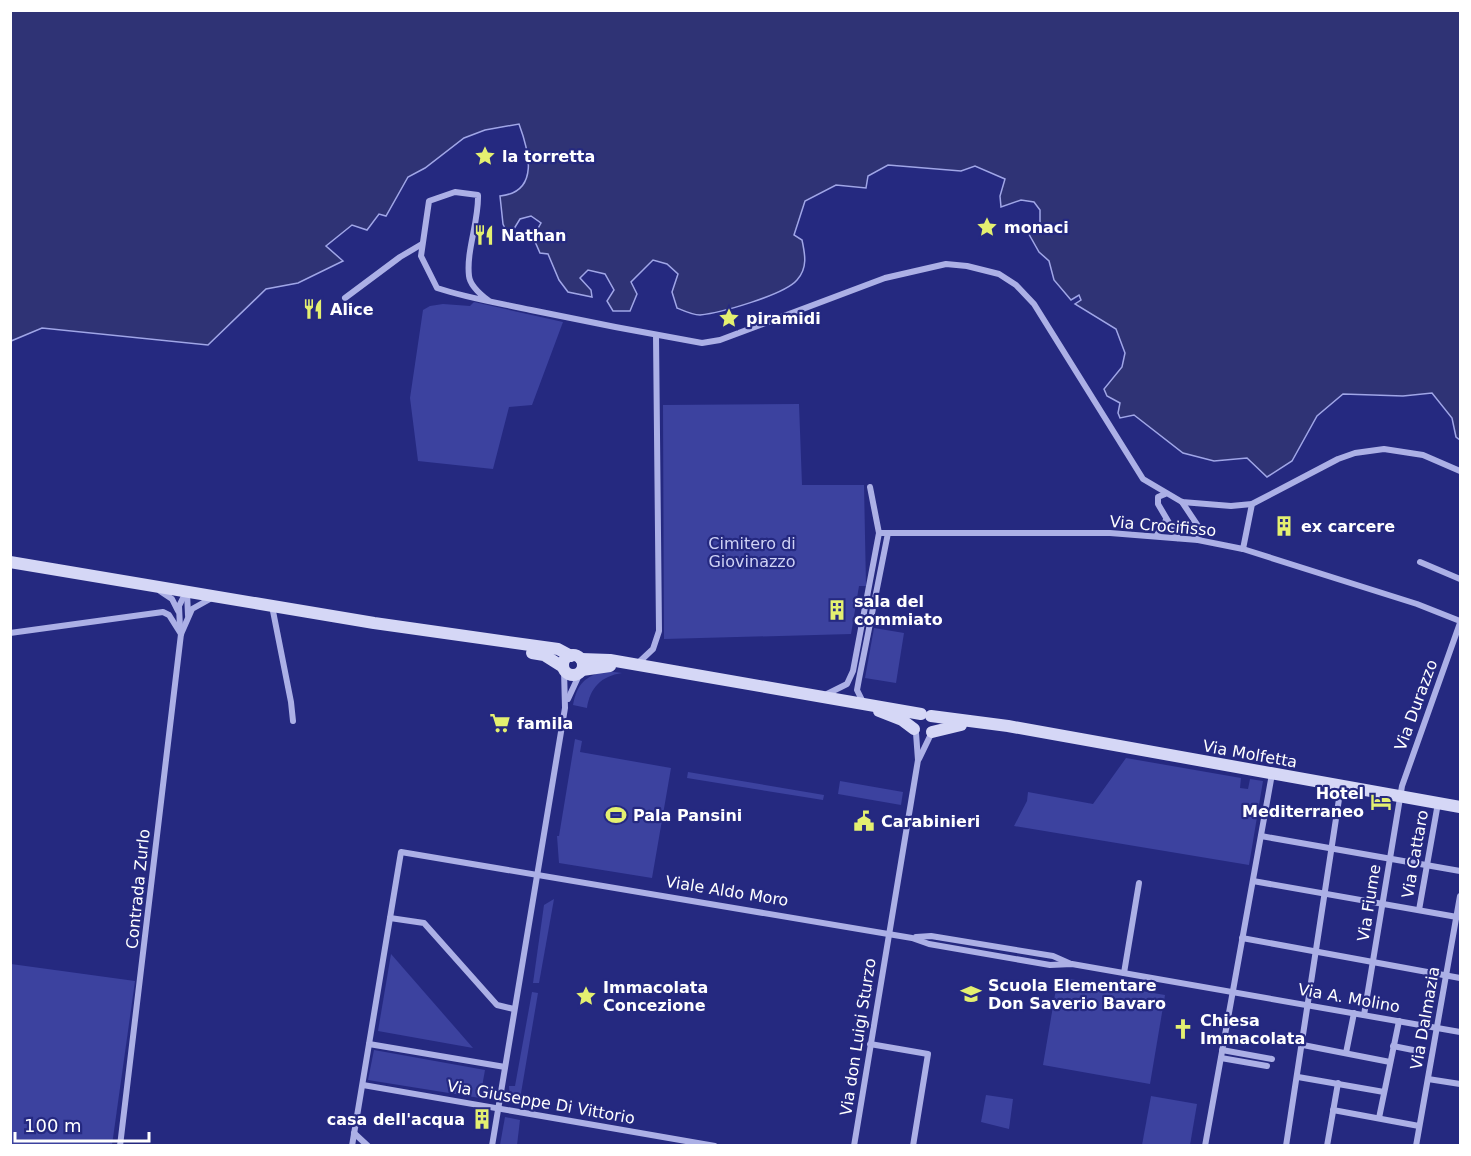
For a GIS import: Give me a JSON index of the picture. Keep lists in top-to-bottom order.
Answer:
{
  "streets": {
    "main road": ["Via Molfetta"],
    "street": [
      "Via Crocifisso",
      "Via Durazzo",
      "Via Cattaro",
      "Contrada Zurlo",
      "Viale Aldo Moro",
      "Via Fiume",
      "Via A. Molino",
      "Via Dalmazia",
      "Via don Luigi Sturzo",
      "Via Giuseppe Di Vittorio"
    ]
  },
  "crossings": [
    ["Via Crocifisso", "Via Durazzo"],
    ["Via Durazzo", "Via Molfetta"],
    ["Via Durazzo", "Via Fiume"],
    ["Via Molfetta", "Via Cattaro"],
    ["Via Molfetta", "Via Fiume"],
    ["Viale Aldo Moro", "Via A. Molino"],
    ["Viale Aldo Moro", "Via don Luigi Sturzo"],
    ["Via Fiume", "Via A. Molino"],
    ["Via A. Molino", "Via Dalmazia"]
  ],
  "parks": ["Cimitero di Giovinazzo"],
  "places": {
    "place": [
      "la torretta",
      "monaci",
      "piramidi",
      "Immacolata Concezione"
    ],
    "restaurant": ["Nathan", "Alice"],
    "building": ["ex carcere", "sala del commiato", "casa dell'acqua"],
    "supermarket": ["famila"],
    "hotel": ["Hotel Mediterraneo"],
    "sports": ["Pala Pansini"],
    "public building": ["Carabinieri"],
    "school or university": ["Scuola Elementare Don Saverio Bavaro"],
    "church": ["Chiesa Immacolata"]
  },
  "scale_bar": "100 m"
}
